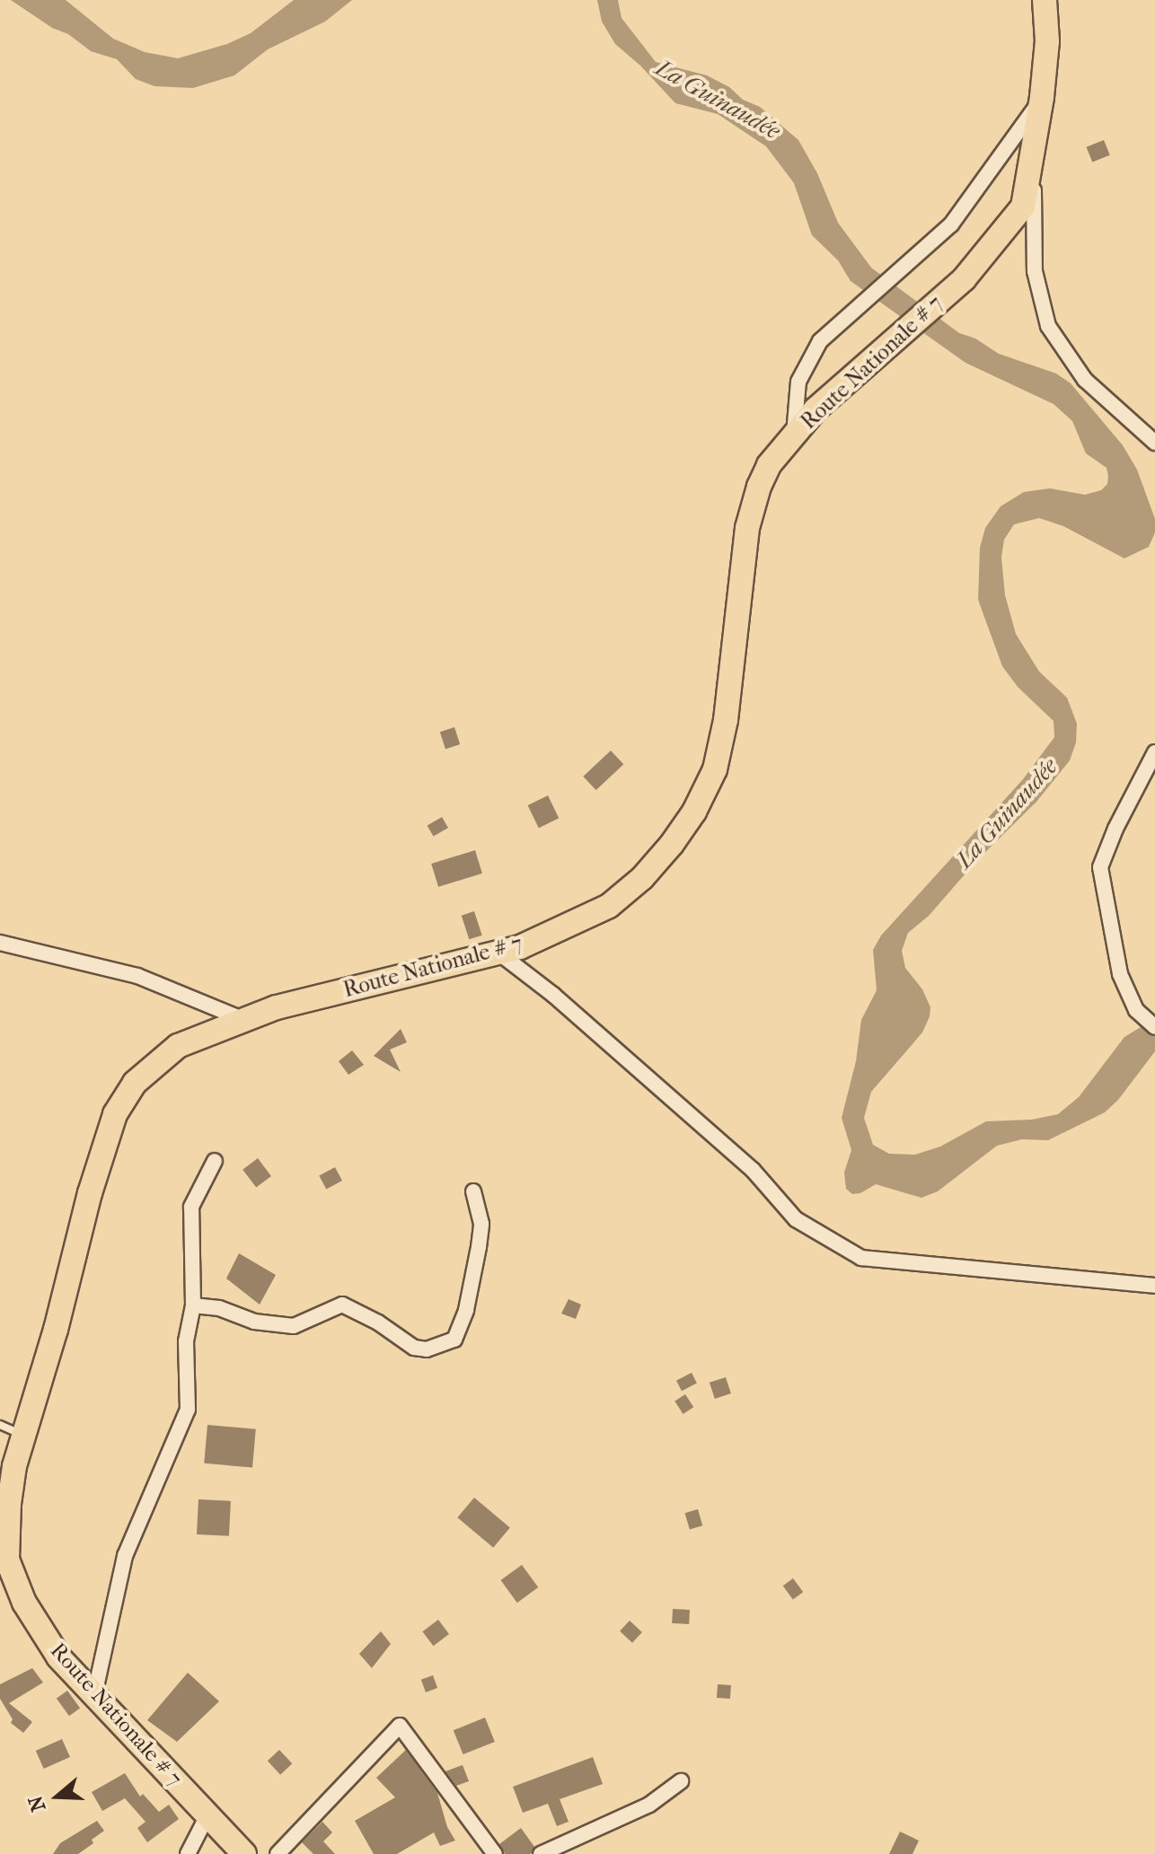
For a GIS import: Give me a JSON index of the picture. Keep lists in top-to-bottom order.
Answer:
{
  "streets": {
    "main road": ["Route Nationale # 7"]
  },
  "water": ["La Guinaudée"],
  "north": "left"
}
